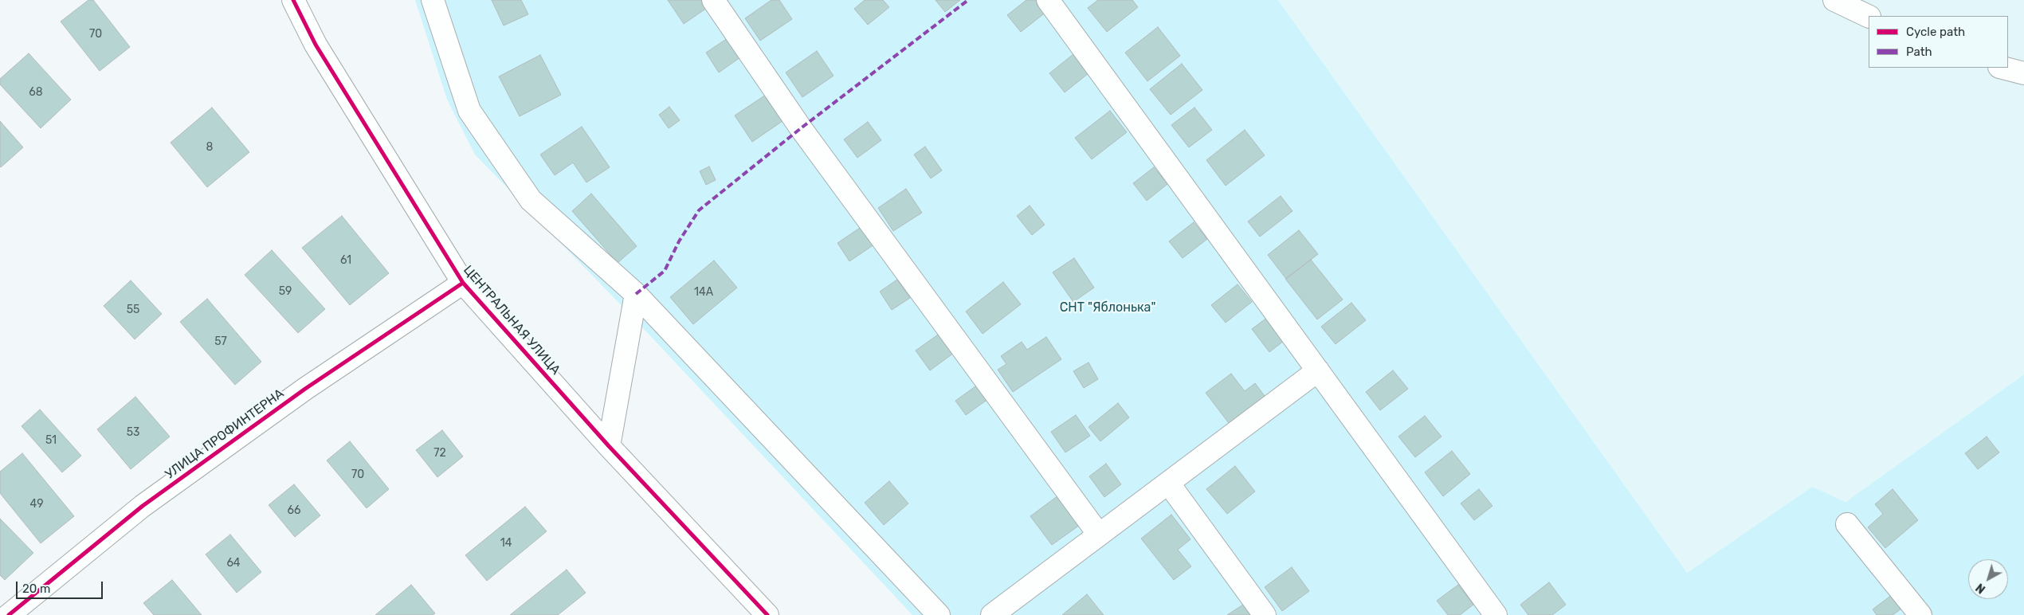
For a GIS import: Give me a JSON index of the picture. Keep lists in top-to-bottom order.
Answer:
{
  "streets": {
    "street": ["ЦЕНТРАЛЬНАЯ УЛИЦА", "УЛИЦА ПРОФИНТЕРНА"]
  },
  "crossings": [
    ["ЦЕНТРАЛЬНАЯ УЛИЦА", "УЛИЦА ПРОФИНТЕРНА"]
  ],
  "parks": ["СНТ \"Яблонька\""],
  "house_numbers": [
    "70",
    "68",
    "8",
    "61",
    "59",
    "14А",
    "55",
    "57",
    "53",
    "51",
    "72",
    "70",
    "49",
    "66",
    "14",
    "64"
  ],
  "legend": ["Cycle path", "Path"],
  "scale_bar": "20 m",
  "north": "bottom left"
}
